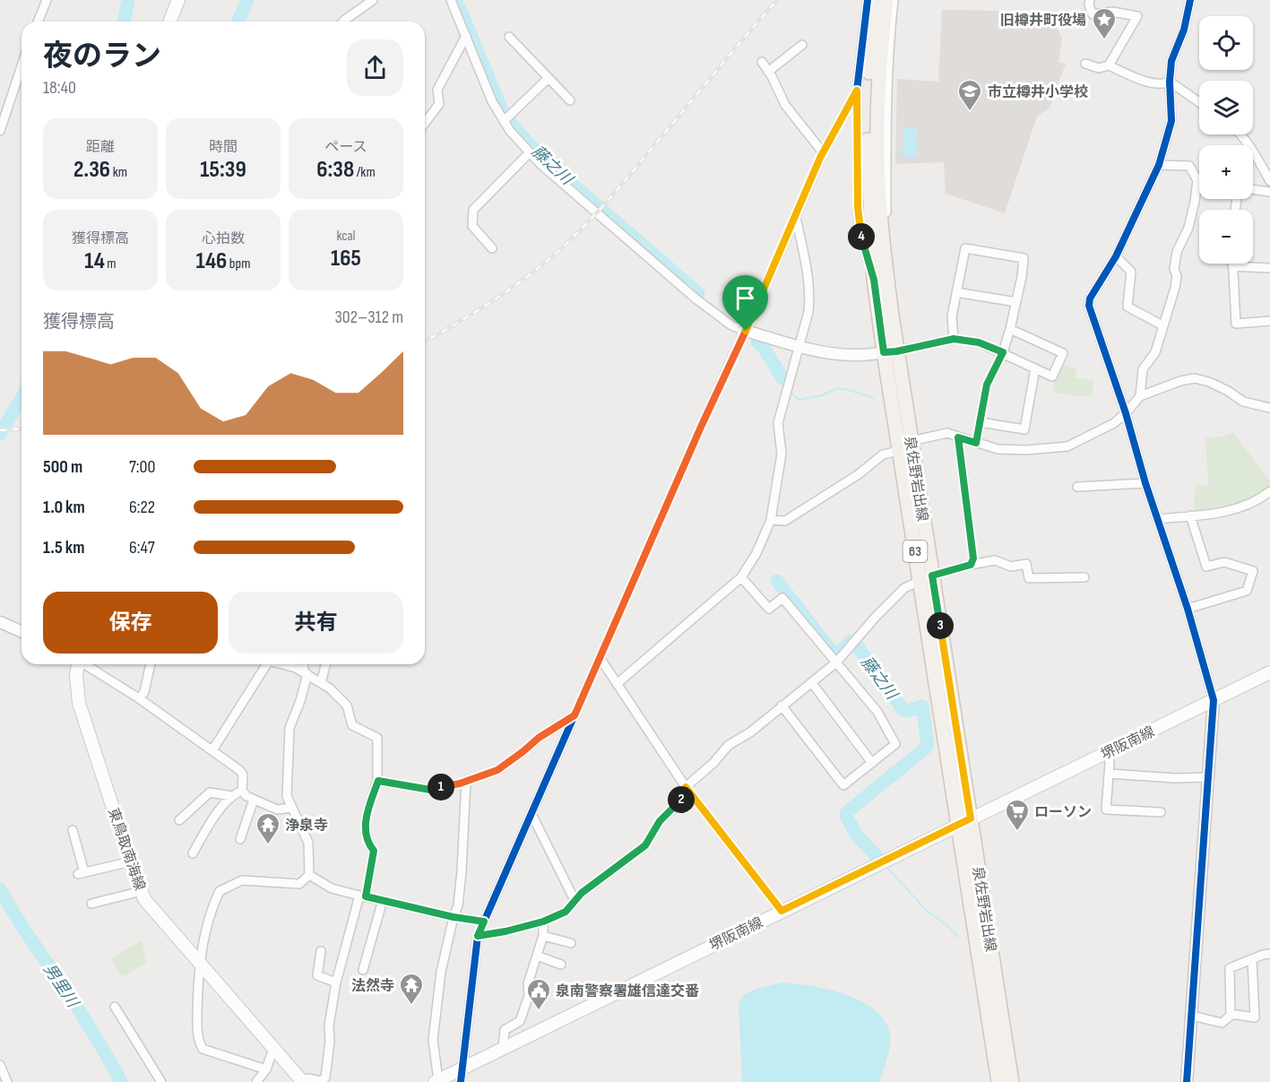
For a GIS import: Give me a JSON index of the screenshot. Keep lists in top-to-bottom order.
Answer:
{
  "streets": {
    "main road": [
      "泉佐野岩出線",
      "63",
      "堺阪南線",
      "東鳥取南海線"
    ]
  },
  "crossings": [
    ["泉佐野岩出線", "堺阪南線"]
  ],
  "water": ["藤之川", "男里川"],
  "places": {
    "place": ["旧樽井町役場"],
    "school or university": ["市立樽井小学校"],
    "supermarket": ["ローソン"],
    "temple": ["浄泉寺", "法然寺"],
    "public building": ["泉南警察署雄信達交番"]
  },
  "page": {
    "map_buttons": ["+", "−"],
    "heading": ["夜のラン", "18:40"],
    "stats": [
      ["距離", "2.36 km"],
      ["時間", "15:39"],
      ["ペース", "6:38 /km"],
      ["獲得標高", "14 m"],
      ["心拍数", "146 bpm"],
      ["kcal", "165"]
    ],
    "pins": [
      "4",
      "3",
      "1",
      "2"
    ],
    "chart": ["獲得標高", "302–312 m"],
    "list": [
      {
        "name": "500 m",
        "note": "7:00"
      },
      {
        "name": "1.0 km",
        "note": "6:22"
      },
      {
        "name": "1.5 km",
        "note": "6:47"
      }
    ],
    "buttons": ["保存", "共有"]
  }
}
